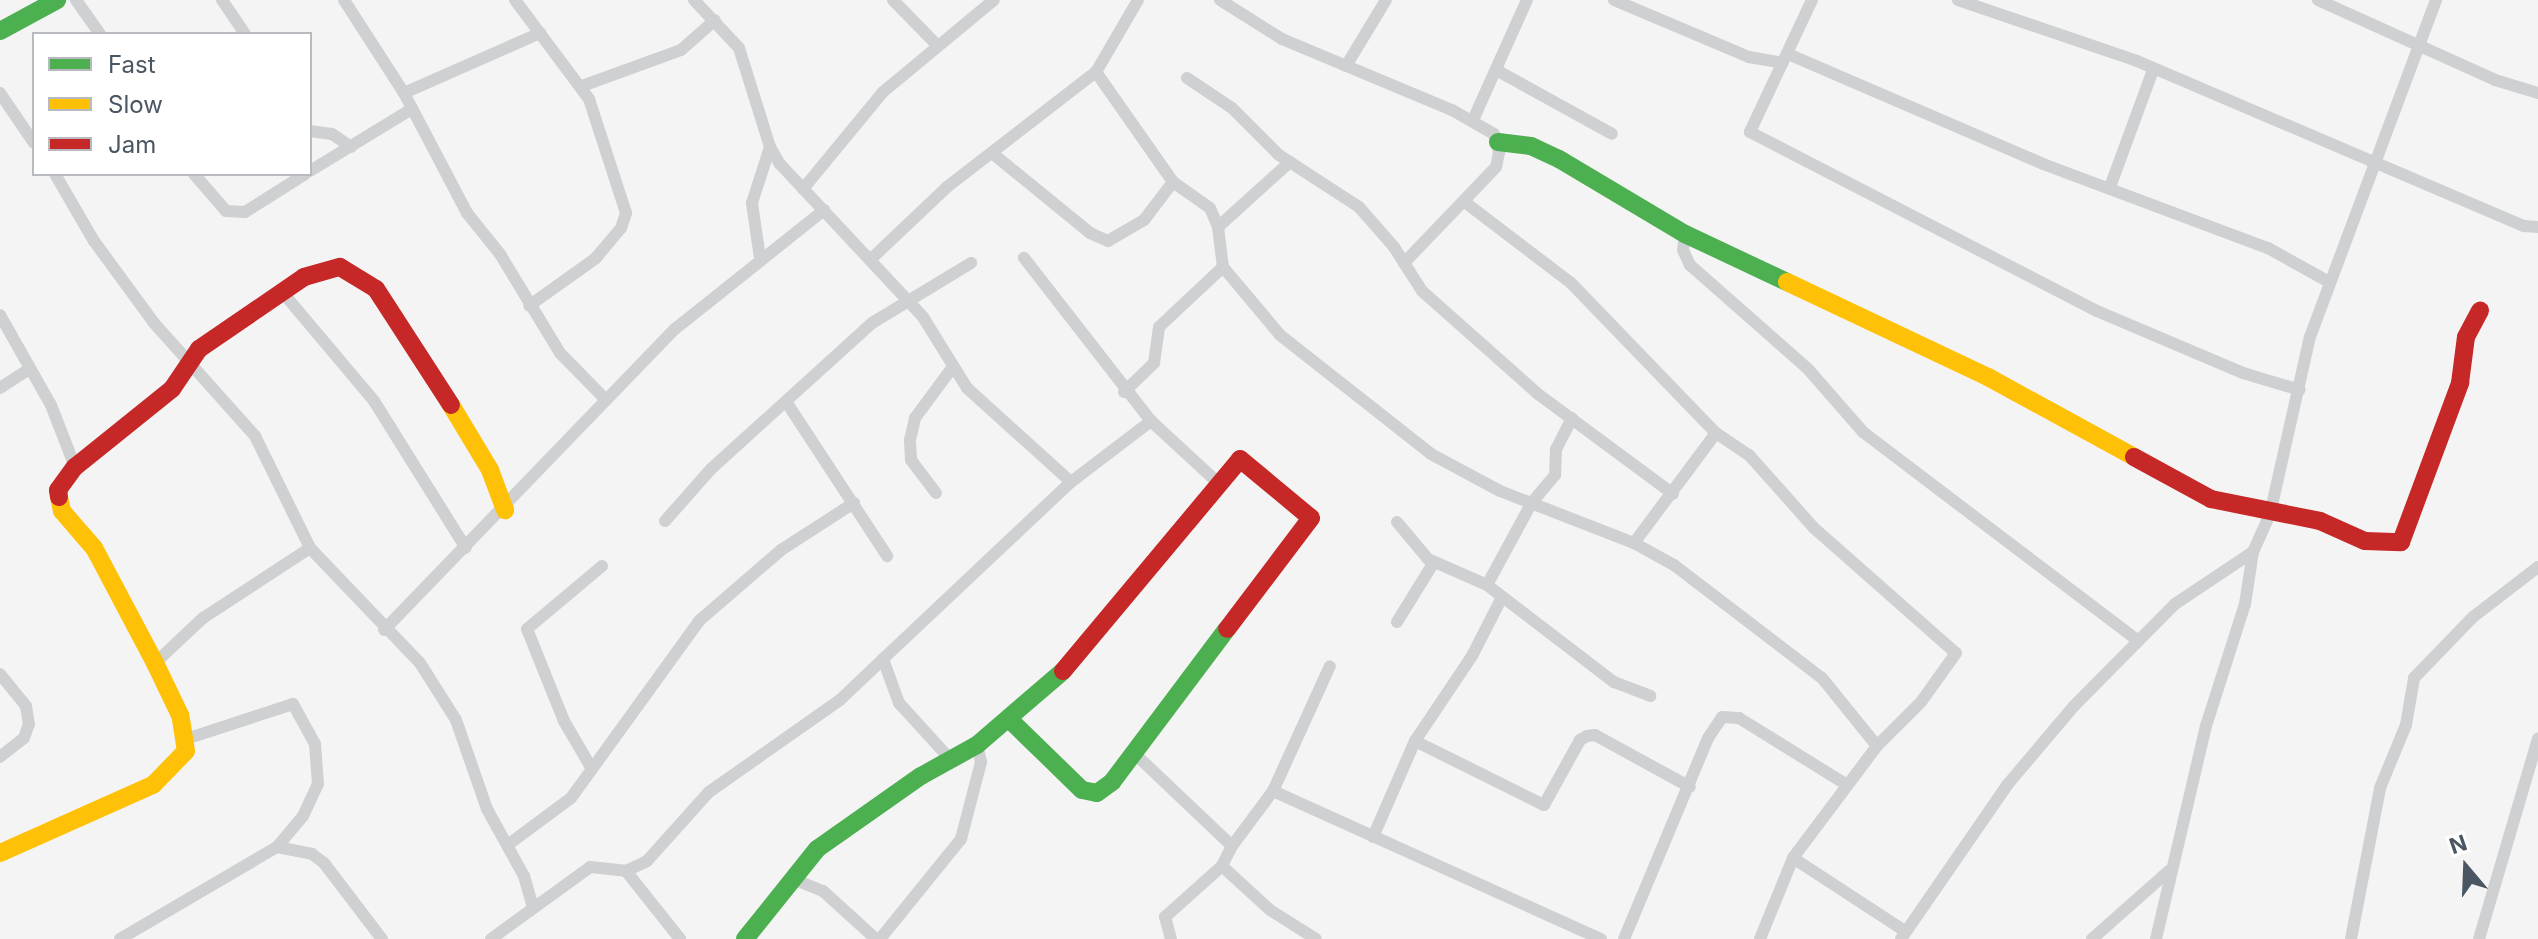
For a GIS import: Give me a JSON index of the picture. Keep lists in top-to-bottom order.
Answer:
{
  "legend": ["Fast", "Slow", "Jam"],
  "north": "top"
}
